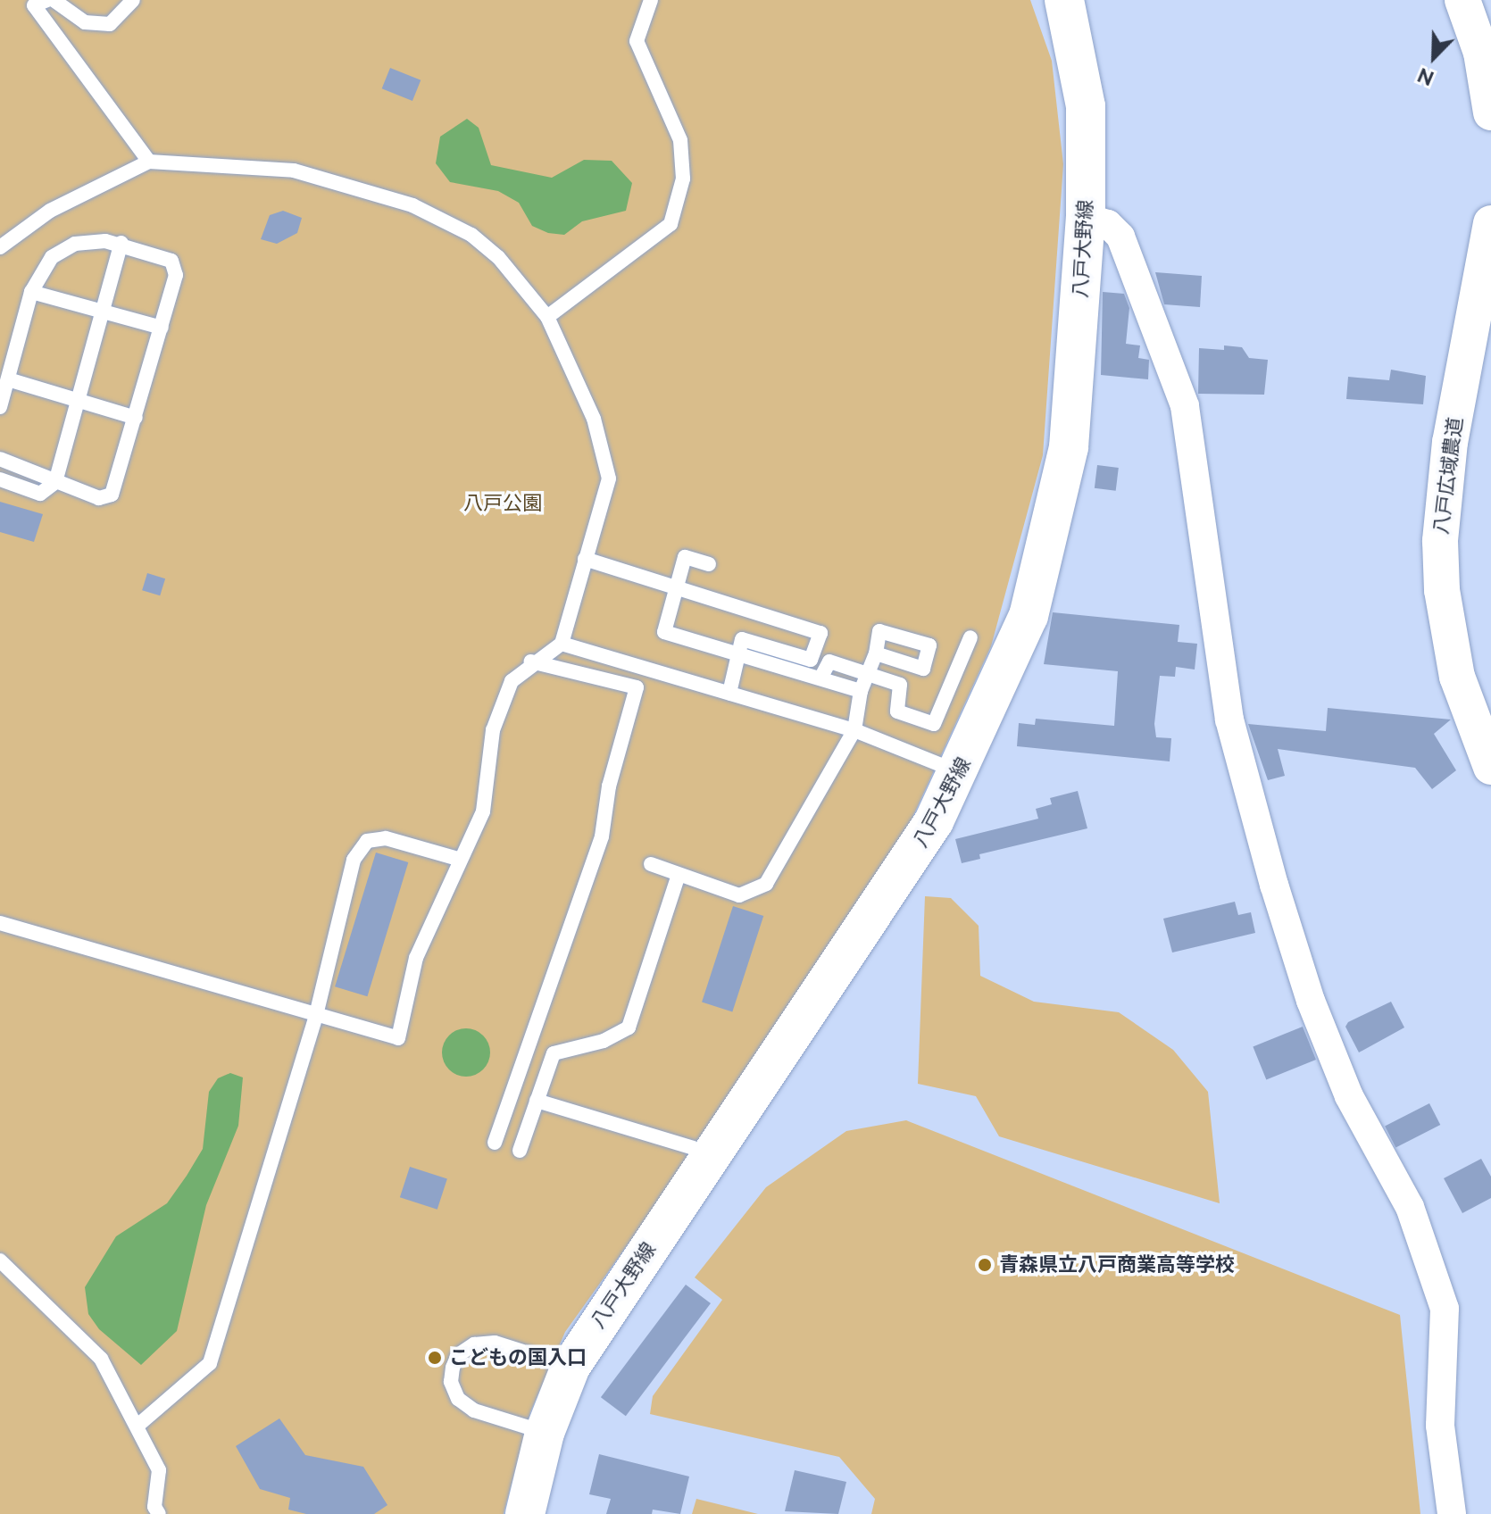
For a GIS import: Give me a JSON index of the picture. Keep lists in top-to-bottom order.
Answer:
{
  "streets": {
    "main road": ["八戸大野線"],
    "street": ["八戸広域農道"]
  },
  "parks": ["八戸公園"],
  "places": ["青森県立八戸商業高等学校", "こどもの国入口"],
  "north": "bottom left"
}
